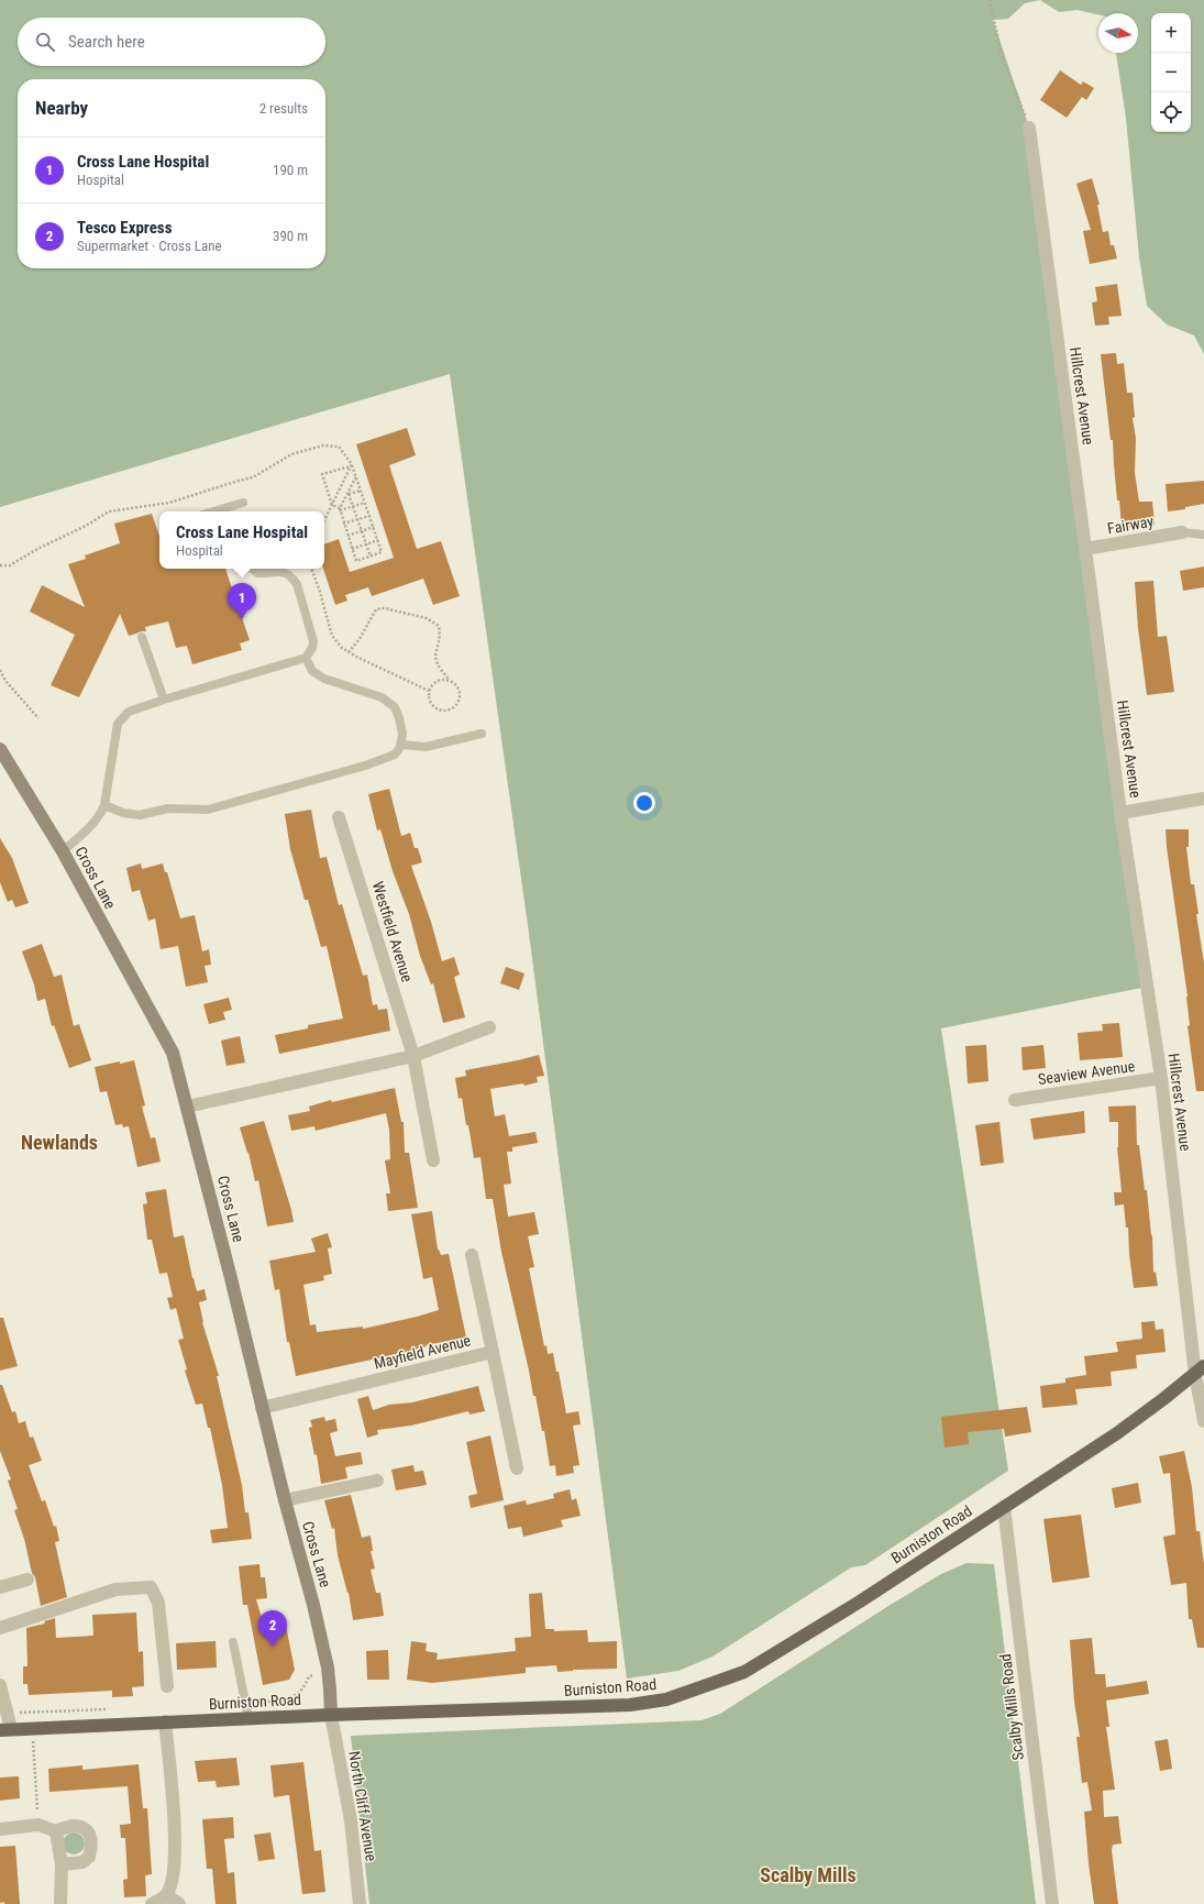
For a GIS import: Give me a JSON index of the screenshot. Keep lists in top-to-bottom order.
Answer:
{
  "streets": {
    "main road": ["Burniston Road"],
    "street": [
      "Hillcrest Avenue",
      "Fairway",
      "Cross Lane",
      "Westfield Avenue",
      "Seaview Avenue",
      "Mayfield Avenue",
      "Scalby Mills Road",
      "North Cliff Avenue"
    ]
  },
  "crossings": [
    ["Hillcrest Avenue", "Fairway"],
    ["Hillcrest Avenue", "Seaview Avenue"],
    ["Hillcrest Avenue", "Burniston Road"],
    ["Cross Lane", "Mayfield Avenue"],
    ["Cross Lane", "Burniston Road"],
    ["Cross Lane", "North Cliff Avenue"],
    ["Burniston Road", "Scalby Mills Road"],
    ["Burniston Road", "North Cliff Avenue"]
  ],
  "districts": ["Newlands", "Scalby Mills"],
  "north": "right",
  "page": {
    "map_buttons": ["+", "−"],
    "search": "Search here",
    "heading": ["Nearby", "2 results"],
    "list": [
      {
        "mark": "1",
        "name": "Cross Lane Hospital",
        "note": "Hospital",
        "value": "190 m"
      },
      {
        "mark": "2",
        "name": "Tesco Express",
        "note": "Supermarket · Cross Lane",
        "value": "390 m"
      }
    ],
    "popup": ["Cross Lane Hospital", "Hospital"],
    "pins": ["1", "2"]
  }
}
